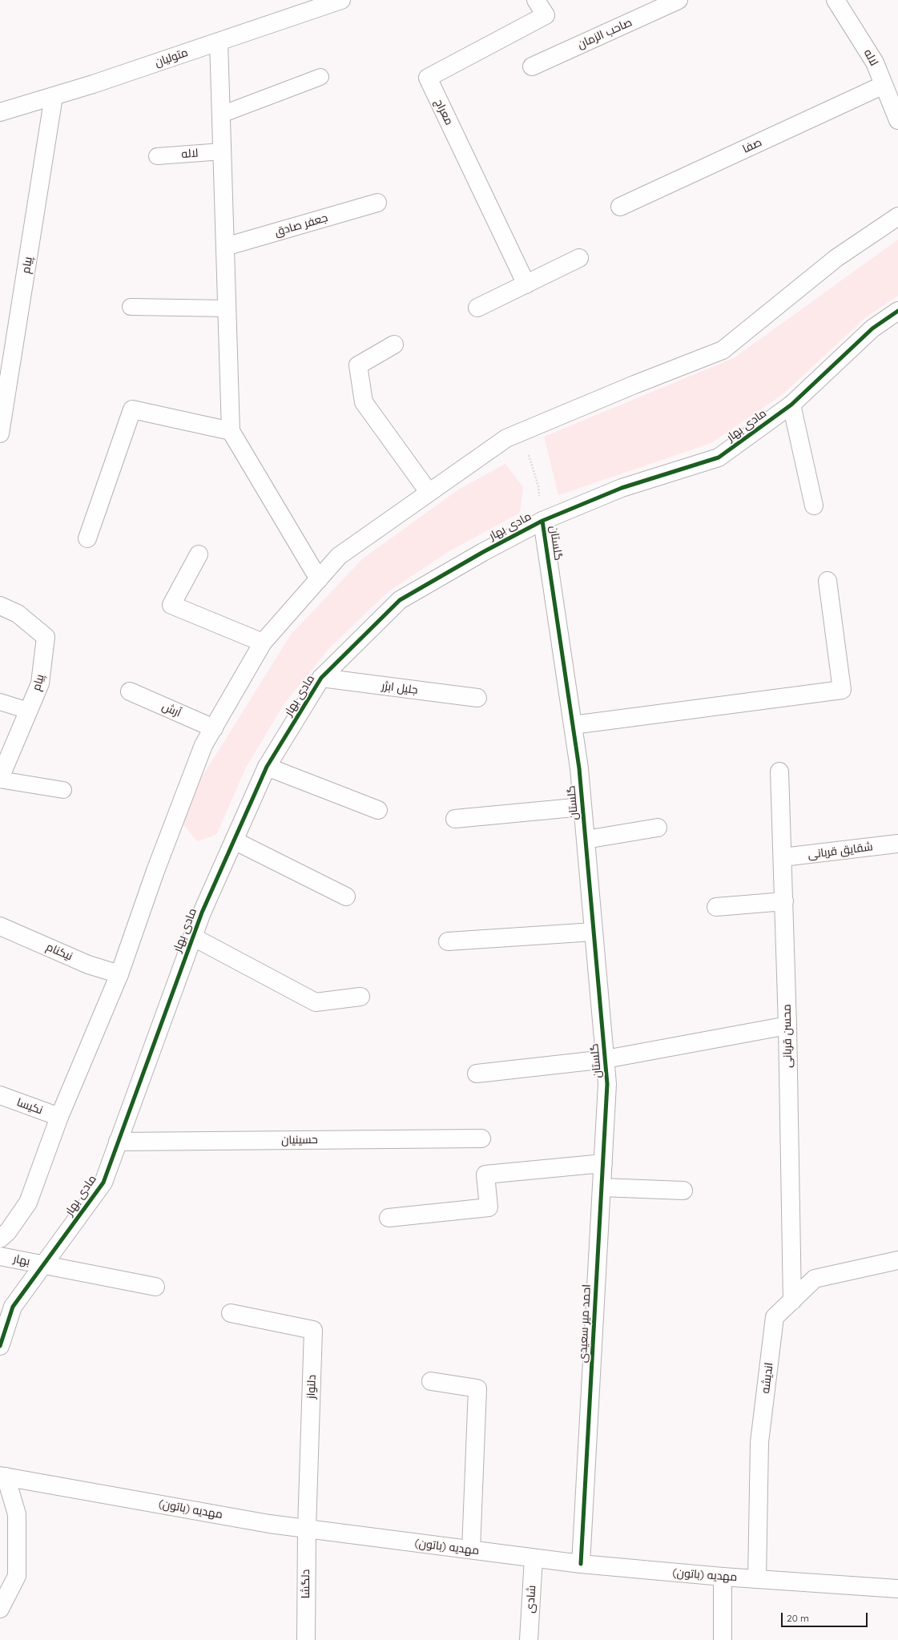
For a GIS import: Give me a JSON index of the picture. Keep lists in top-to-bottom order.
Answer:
{
  "streets": {
    "street": [
      "صاحب الزمان",
      "متولیان",
      "لاله",
      "معراج",
      "صفا",
      "جعفر صادق",
      "پیام",
      "مادی بهار",
      "گلستان",
      "جلیل ابژر",
      "آرش",
      "شقایق قربانی",
      "نیکنام",
      "محسن قربانی",
      "نکیسا",
      "حسینیان",
      "بهار",
      "احمد میر سعیدی",
      "اندیشه",
      "دلنواز",
      "مهدیه (باتون)",
      "دلگشا",
      "شادی"
    ]
  },
  "crossings": [
    ["متولیان", "پیام"],
    ["لاله", "صفا"],
    ["مادی بهار", "گلستان"],
    ["مادی بهار", "جلیل ابژر"],
    ["مادی بهار", "حسینیان"],
    ["مادی بهار", "بهار"],
    ["گلستان", "احمد میر سعیدی"],
    ["شقایق قربانی", "محسن قربانی"],
    ["محسن قربانی", "اندیشه"],
    ["احمد میر سعیدی", "مهدیه (باتون)"],
    ["اندیشه", "مهدیه (باتون)"],
    ["دلنواز", "مهدیه (باتون)"],
    ["دلنواز", "دلگشا"],
    ["مهدیه (باتون)", "دلگشا"],
    ["مهدیه (باتون)", "شادی"]
  ],
  "scale_bar": "20 m"
}
